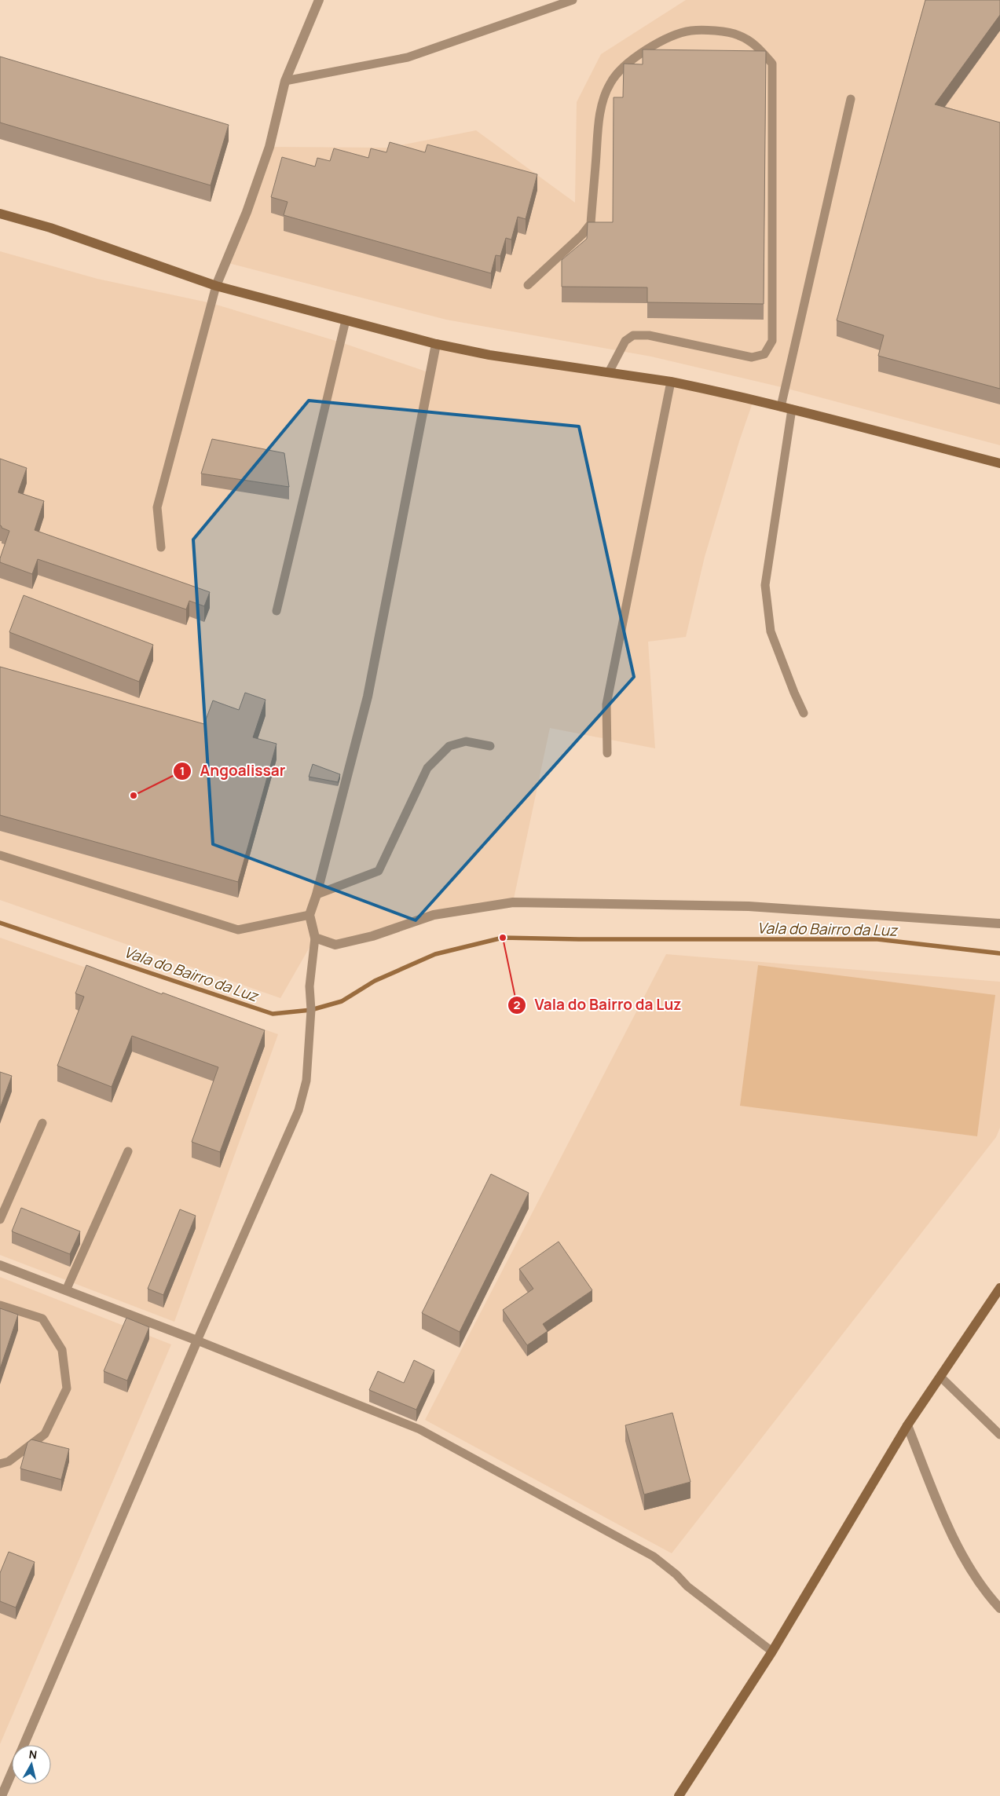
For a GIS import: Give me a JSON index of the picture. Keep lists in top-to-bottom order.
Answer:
{
  "water": ["Vala do Bairro da Luz"],
  "places": ["Angoalissar", "Vala do Bairro da Luz"],
  "north": "top"
}
